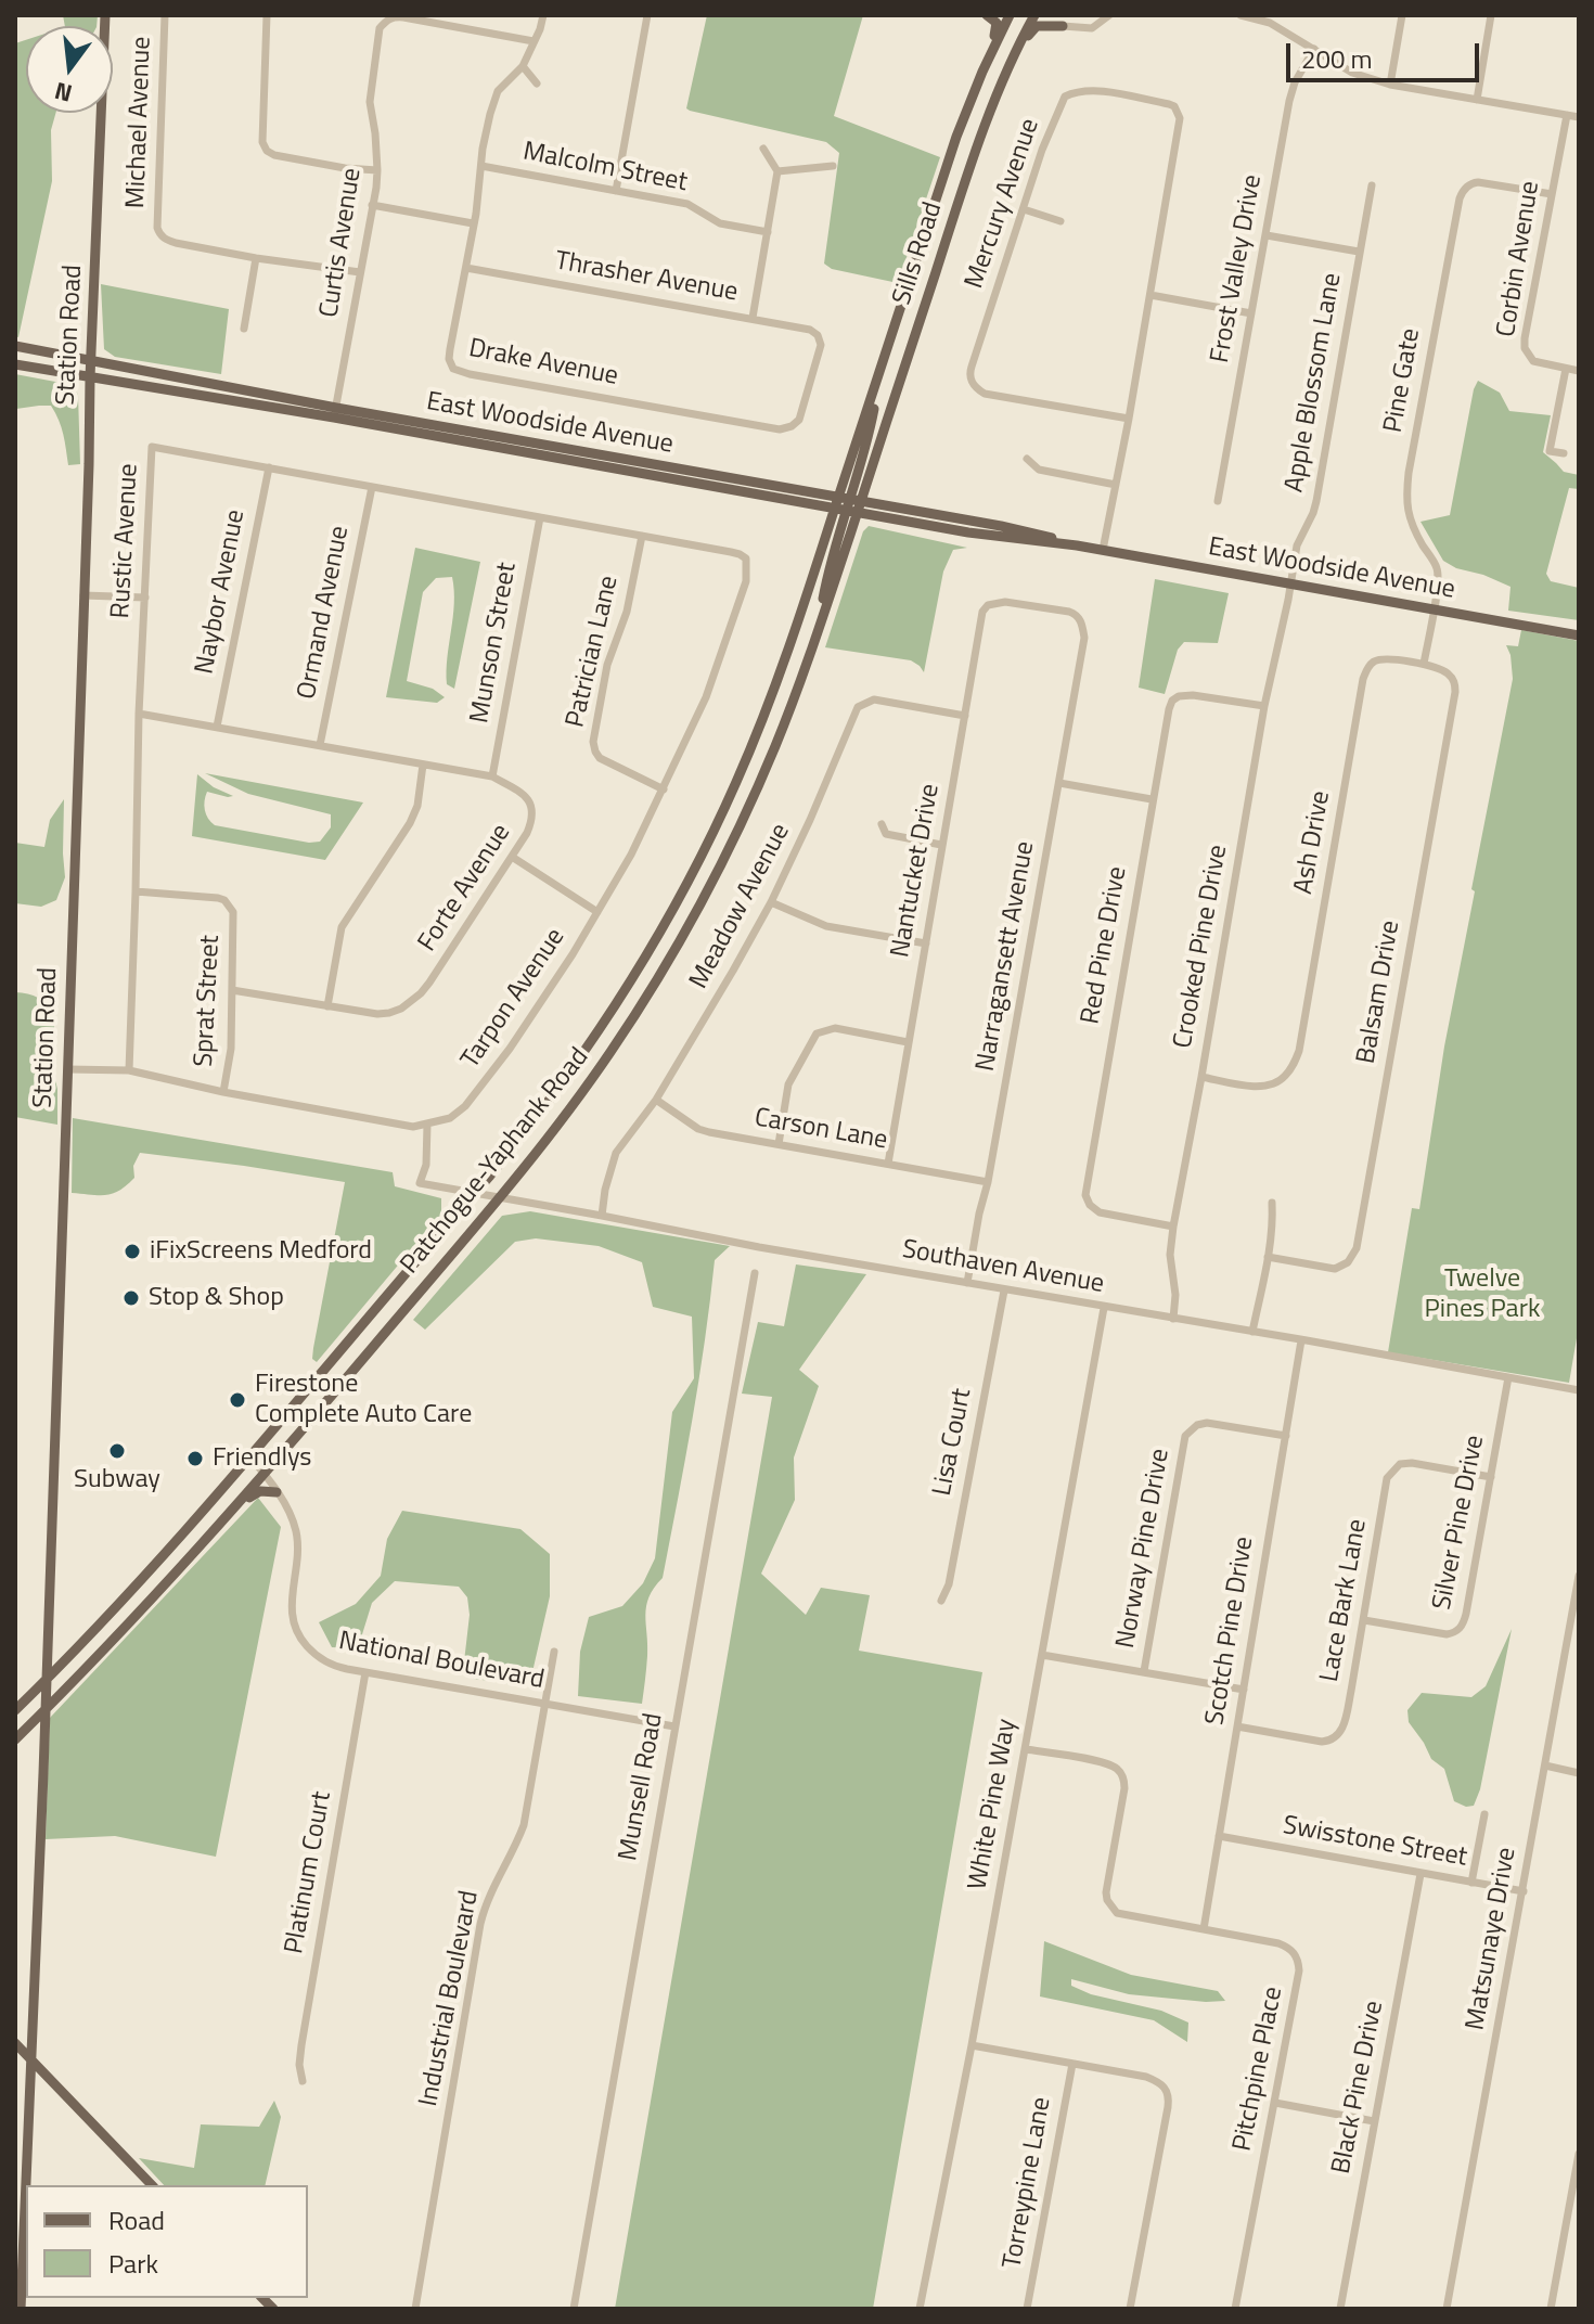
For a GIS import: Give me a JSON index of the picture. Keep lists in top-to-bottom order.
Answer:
{
  "streets": {
    "main road": [
      "Sills Road",
      "Station Road",
      "East Woodside Avenue",
      "Patchogue-Yaphank Road"
    ],
    "street": [
      "Michael Avenue",
      "Malcolm Street",
      "Mercury Avenue",
      "Curtis Avenue",
      "Corbin Avenue",
      "Frost Valley Drive",
      "Thrasher Avenue",
      "Drake Avenue",
      "Pine Gate",
      "Apple Blossom Lane",
      "Rustic Avenue",
      "Naybor Avenue",
      "Ormand Avenue",
      "Munson Street",
      "Patrician Lane",
      "Ash Drive",
      "Nantucket Drive",
      "Forte Avenue",
      "Meadow Avenue",
      "Red Pine Drive",
      "Crooked Pine Drive",
      "Narragansett Avenue",
      "Balsam Drive",
      "Tarpon Avenue",
      "Sprat Street",
      "Carson Lane",
      "Southaven Avenue",
      "Lisa Court",
      "Silver Pine Drive",
      "Norway Pine Drive",
      "Lace Bark Lane",
      "Scotch Pine Drive",
      "National Boulevard",
      "Munsell Road",
      "White Pine Way",
      "Swisstone Street",
      "Platinum Court",
      "Matsunaye Drive",
      "Industrial Boulevard",
      "Pitchpine Place",
      "Black Pine Drive",
      "Torreypine Lane"
    ]
  },
  "crossings": [
    ["Michael Avenue", "Curtis Avenue"],
    ["Malcolm Street", "Drake Avenue"],
    ["Mercury Avenue", "East Woodside Avenue"],
    ["Curtis Avenue", "Drake Avenue"],
    ["Curtis Avenue", "East Woodside Avenue"],
    ["Sills Road", "East Woodside Avenue"],
    ["Sills Road", "Patchogue-Yaphank Road"],
    ["Corbin Avenue", "Pine Gate"],
    ["Thrasher Avenue", "Drake Avenue"],
    ["Station Road", "East Woodside Avenue"],
    ["Station Road", "Patchogue-Yaphank Road"],
    ["Pine Gate", "East Woodside Avenue"],
    ["Pine Gate", "Ash Drive"],
    ["Pine Gate", "Balsam Drive"],
    ["Apple Blossom Lane", "East Woodside Avenue"],
    ["Apple Blossom Lane", "Crooked Pine Drive"],
    ["East Woodside Avenue", "Crooked Pine Drive"],
    ["East Woodside Avenue", "Patchogue-Yaphank Road"],
    ["Rustic Avenue", "Naybor Avenue"],
    ["Rustic Avenue", "Ormand Avenue"],
    ["Rustic Avenue", "Munson Street"],
    ["Rustic Avenue", "Patrician Lane"],
    ["Rustic Avenue", "Forte Avenue"],
    ["Rustic Avenue", "Tarpon Avenue"],
    ["Rustic Avenue", "Sprat Street"],
    ["Naybor Avenue", "Forte Avenue"],
    ["Ormand Avenue", "Forte Avenue"],
    ["Munson Street", "Forte Avenue"],
    ["Patrician Lane", "Tarpon Avenue"],
    ["Ash Drive", "Crooked Pine Drive"],
    ["Ash Drive", "Balsam Drive"],
    ["Nantucket Drive", "Meadow Avenue"],
    ["Nantucket Drive", "Narragansett Avenue"],
    ["Nantucket Drive", "Carson Lane"],
    ["Forte Avenue", "Sprat Street"],
    ["Meadow Avenue", "Carson Lane"],
    ["Meadow Avenue", "Southaven Avenue"],
    ["Red Pine Drive", "Crooked Pine Drive"],
    ["Crooked Pine Drive", "Southaven Avenue"],
    ["Narragansett Avenue", "Carson Lane"],
    ["Narragansett Avenue", "Southaven Avenue"],
    ["Tarpon Avenue", "Southaven Avenue"],
    ["Patchogue-Yaphank Road", "Southaven Avenue"],
    ["Patchogue-Yaphank Road", "National Boulevard"],
    ["Southaven Avenue", "Lisa Court"],
    ["Southaven Avenue", "Silver Pine Drive"],
    ["Southaven Avenue", "Scotch Pine Drive"],
    ["Southaven Avenue", "White Pine Way"],
    ["Silver Pine Drive", "Lace Bark Lane"],
    ["Norway Pine Drive", "Scotch Pine Drive"],
    ["Lace Bark Lane", "Scotch Pine Drive"],
    ["Scotch Pine Drive", "Swisstone Street"],
    ["Scotch Pine Drive", "Pitchpine Place"],
    ["National Boulevard", "Munsell Road"],
    ["National Boulevard", "Platinum Court"],
    ["National Boulevard", "Industrial Boulevard"],
    ["White Pine Way", "Pitchpine Place"],
    ["Swisstone Street", "Matsunaye Drive"],
    ["Swisstone Street", "Black Pine Drive"]
  ],
  "parks": ["Twelve Pines Park"],
  "places": [
    "iFixScreens Medford",
    "Stop & Shop",
    "Firestone Complete Auto Care",
    "Subway",
    "Friendlys"
  ],
  "legend": ["Road", "Park"],
  "scale_bar": "200 m",
  "north": "bottom"
}
